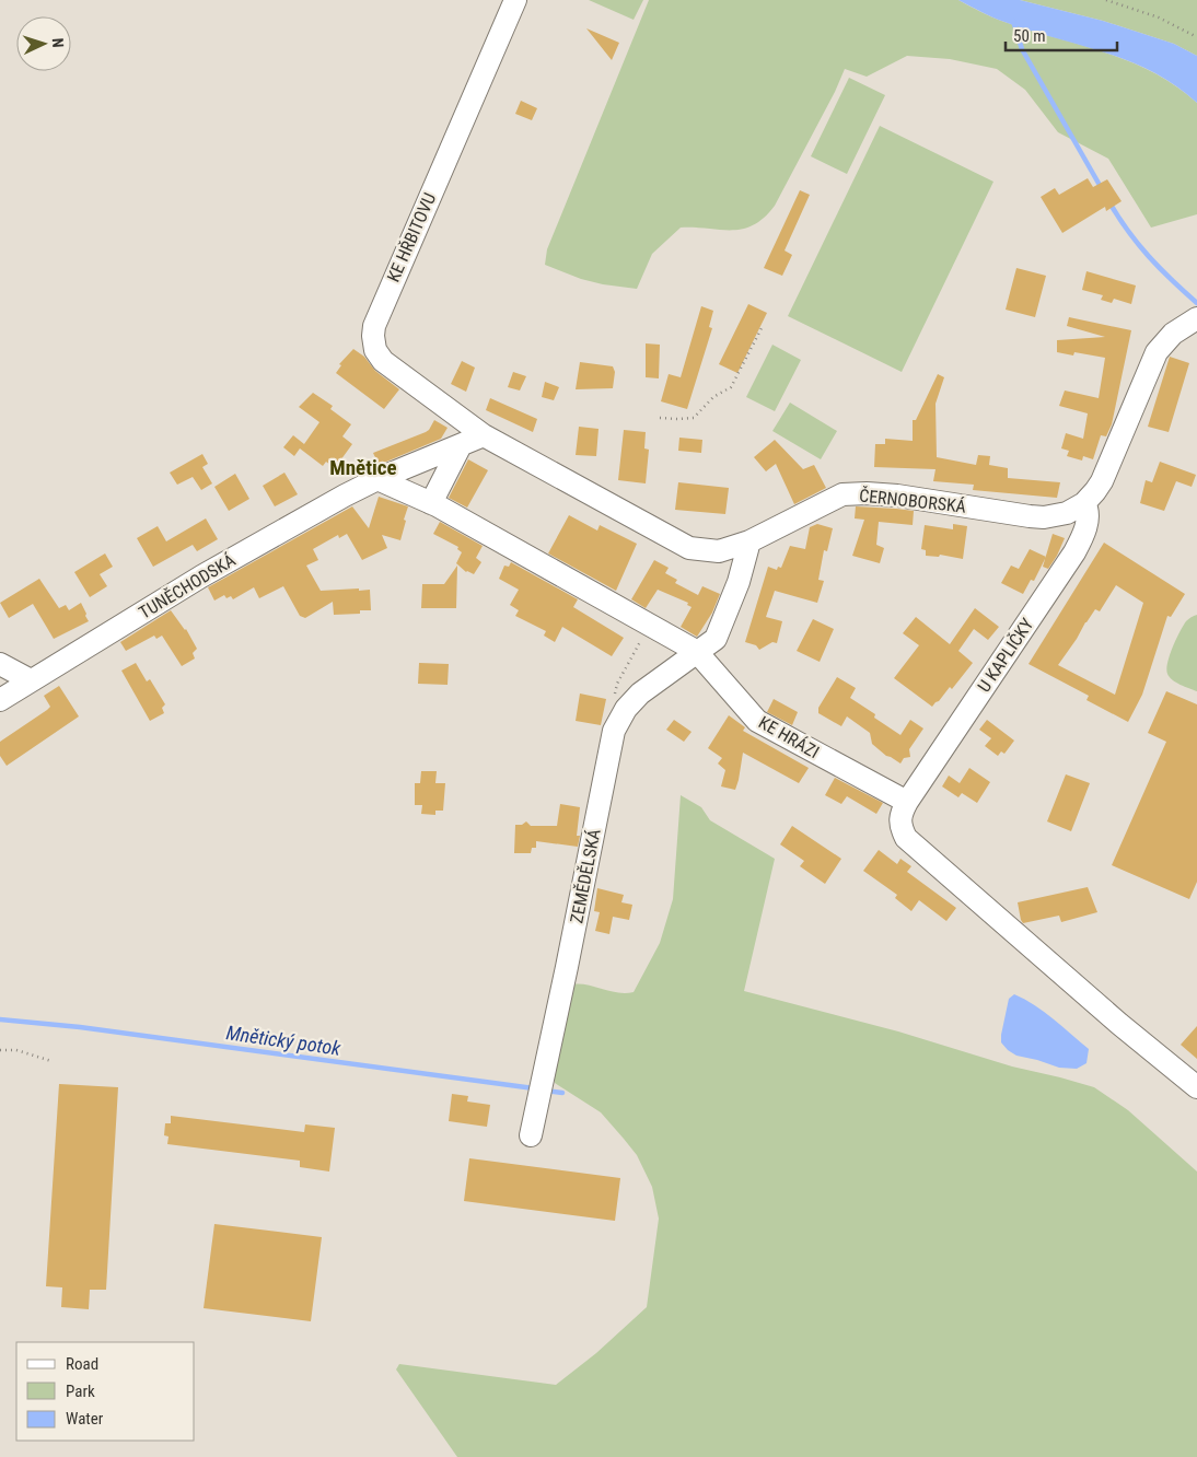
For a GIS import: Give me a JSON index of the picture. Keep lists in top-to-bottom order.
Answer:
{
  "streets": {
    "street": [
      "KE HŘBITOVU",
      "ČERNOBORSKÁ",
      "TUNĚCHODSKÁ",
      "U KAPLIČKY",
      "KE HRÁZI",
      "ZEMĚDĚLSKÁ"
    ]
  },
  "crossings": [
    ["KE HŘBITOVU", "ČERNOBORSKÁ"],
    ["ČERNOBORSKÁ", "U KAPLIČKY"],
    ["ČERNOBORSKÁ", "ZEMĚDĚLSKÁ"],
    ["TUNĚCHODSKÁ", "KE HRÁZI"],
    ["U KAPLIČKY", "KE HRÁZI"],
    ["KE HRÁZI", "ZEMĚDĚLSKÁ"]
  ],
  "districts": ["Mnětice"],
  "water": ["Mnětický potok"],
  "legend": ["Road", "Park", "Water"],
  "scale_bar": "50 m",
  "north": "right"
}
